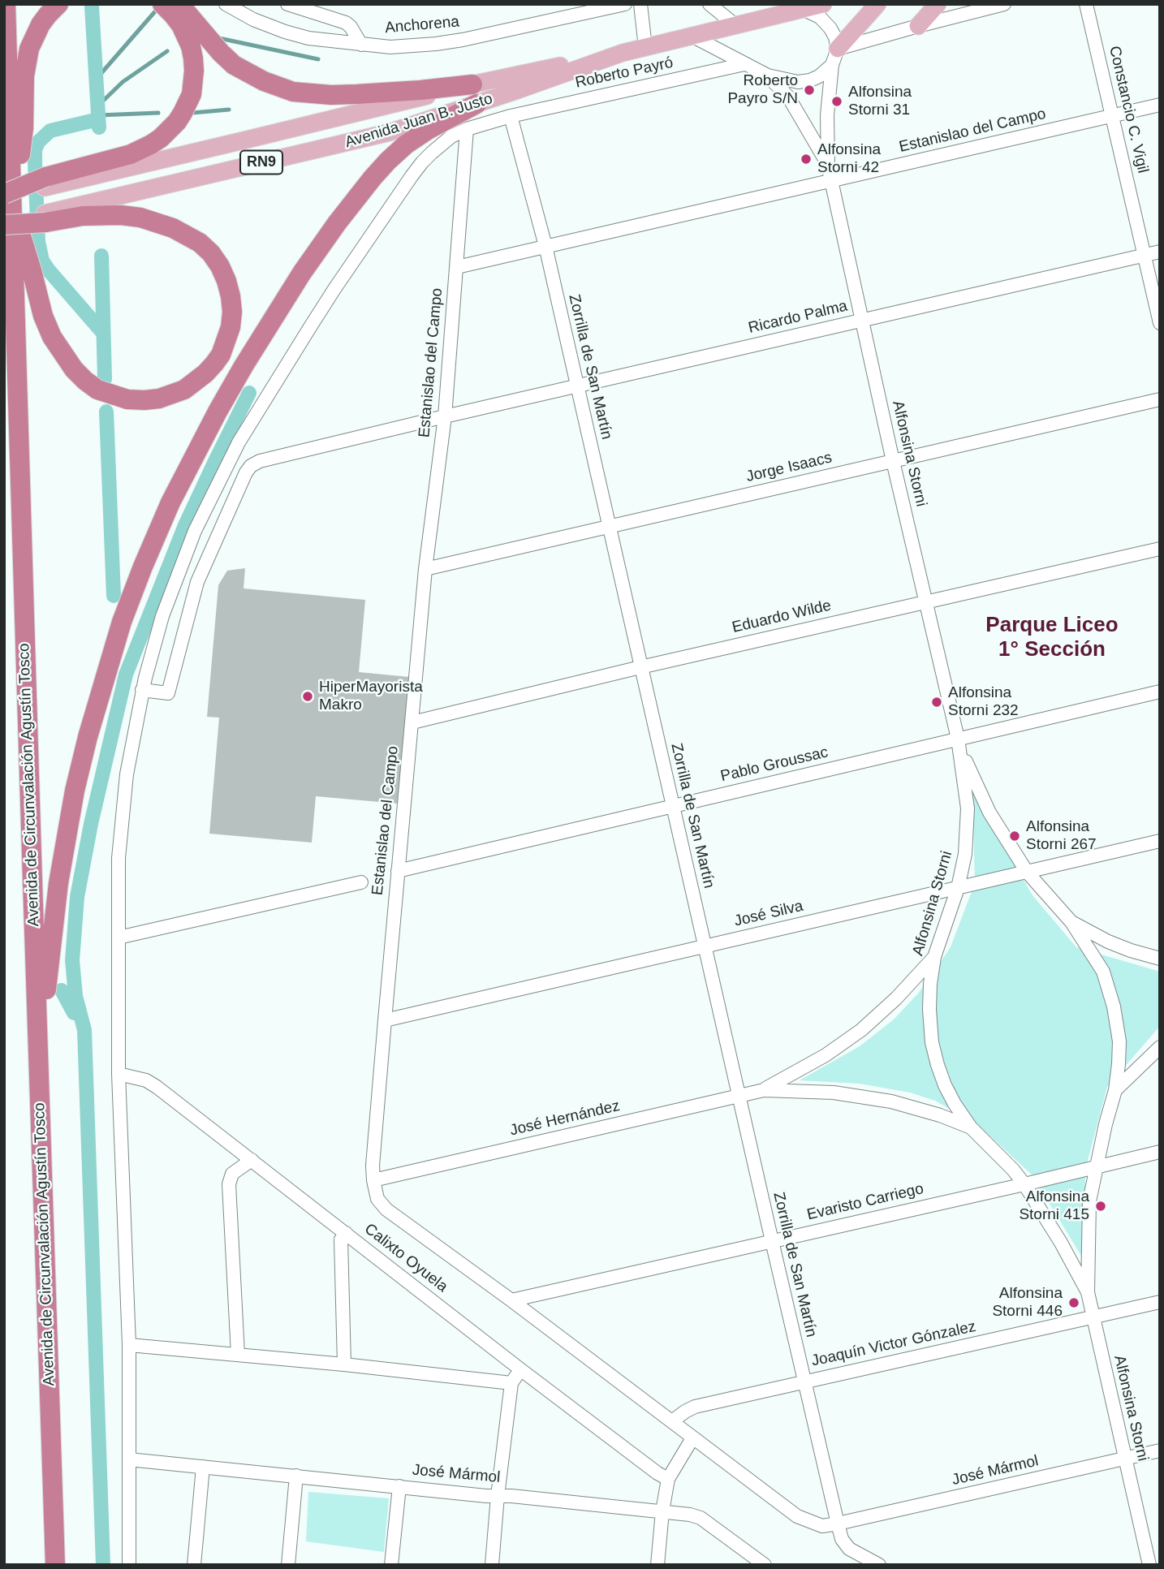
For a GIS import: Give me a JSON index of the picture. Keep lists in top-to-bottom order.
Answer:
{
  "streets": {
    "highway": ["Avenida de Circunvalación Agustín Tosco"],
    "main road": ["Avenida Juan B. Justo", "RN9"],
    "street": [
      "Anchorena",
      "Roberto Payró",
      "Constancio C. Vigil",
      "Estanislao del Campo",
      "Ricardo Palma",
      "Zorrilla de San Martín",
      "Alfonsina Storni",
      "Jorge Isaacs",
      "Eduardo Wilde",
      "Pablo Groussac",
      "José Silva",
      "José Hernández",
      "Evaristo Carriego",
      "Calixto Oyuela",
      "Joaquín Victor Gónzalez",
      "José Mármol"
    ]
  },
  "crossings": [
    ["Roberto Payró", "Ricardo Palma"],
    ["Roberto Payró", "Zorrilla de San Martín"],
    ["Roberto Payró", "Alfonsina Storni"],
    ["Roberto Payró", "Calixto Oyuela"],
    ["Constancio C. Vigil", "Estanislao del Campo"],
    ["Constancio C. Vigil", "Ricardo Palma"],
    ["Avenida Juan B. Justo", "Alfonsina Storni"],
    ["Estanislao del Campo", "Ricardo Palma"],
    ["Estanislao del Campo", "Zorrilla de San Martín"],
    ["Estanislao del Campo", "Alfonsina Storni"],
    ["Estanislao del Campo", "Jorge Isaacs"],
    ["Estanislao del Campo", "Eduardo Wilde"],
    ["Estanislao del Campo", "Pablo Groussac"],
    ["Estanislao del Campo", "José Silva"],
    ["Estanislao del Campo", "José Hernández"],
    ["Estanislao del Campo", "Calixto Oyuela"],
    ["Ricardo Palma", "Zorrilla de San Martín"],
    ["Ricardo Palma", "Alfonsina Storni"],
    ["Zorrilla de San Martín", "Jorge Isaacs"],
    ["Zorrilla de San Martín", "Eduardo Wilde"],
    ["Zorrilla de San Martín", "Pablo Groussac"],
    ["Zorrilla de San Martín", "José Silva"],
    ["Zorrilla de San Martín", "José Hernández"],
    ["Zorrilla de San Martín", "Evaristo Carriego"],
    ["Zorrilla de San Martín", "Calixto Oyuela"],
    ["Zorrilla de San Martín", "Joaquín Victor Gónzalez"],
    ["Zorrilla de San Martín", "José Mármol"],
    ["Alfonsina Storni", "Jorge Isaacs"],
    ["Alfonsina Storni", "Eduardo Wilde"],
    ["Alfonsina Storni", "Pablo Groussac"],
    ["Alfonsina Storni", "José Silva"],
    ["Alfonsina Storni", "José Hernández"],
    ["Alfonsina Storni", "Evaristo Carriego"],
    ["Alfonsina Storni", "Joaquín Victor Gónzalez"],
    ["Alfonsina Storni", "José Mármol"],
    ["José Hernández", "Calixto Oyuela"],
    ["Evaristo Carriego", "Calixto Oyuela"],
    ["Calixto Oyuela", "Joaquín Victor Gónzalez"],
    ["Calixto Oyuela", "José Mármol"]
  ],
  "districts": ["Parque Liceo 1° Sección"],
  "places": [
    "Roberto Payro S/N",
    "Alfonsina Storni 31",
    "Alfonsina Storni 42",
    "HiperMayorista Makro",
    "Alfonsina Storni 232",
    "Alfonsina Storni 267",
    "Alfonsina Storni 415",
    "Alfonsina Storni 446"
  ]
}
